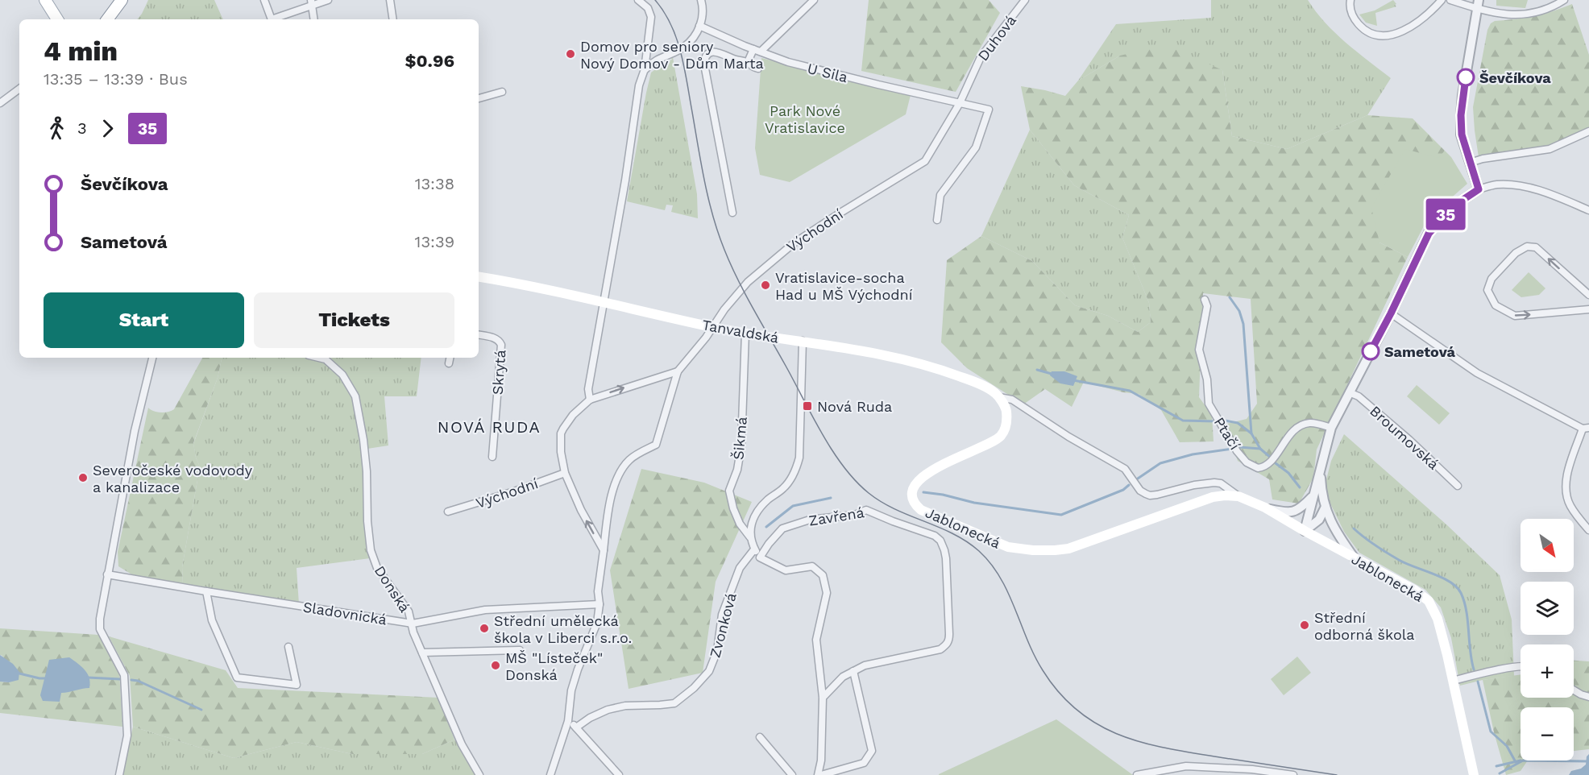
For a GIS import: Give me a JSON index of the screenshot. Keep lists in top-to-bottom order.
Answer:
{
  "streets": {
    "main road": ["Tanvaldská", "Jablonecká"],
    "street": [
      "Duhová",
      "U Sila",
      "Východní",
      "Skrytá",
      "Ptačí",
      "Broumovská",
      "Šikmá",
      "Zavřená",
      "Donská",
      "Sladovnická",
      "Zvonková"
    ]
  },
  "crossings": [
    ["Duhová", "U Sila"],
    ["Duhová", "Východní"],
    ["U Sila", "Východní"],
    ["Východní", "Tanvaldská"],
    ["Východní", "Sladovnická"],
    ["Tanvaldská", "Šikmá"],
    ["Tanvaldská", "Jablonecká"],
    ["Donská", "Sladovnická"]
  ],
  "districts": ["NOVÁ RUDA"],
  "parks": ["Park Nové Vratislavice"],
  "places": {
    "other": [
      "Domov pro seniory Nový Domov - Dům Marta",
      "Ševčíkova",
      "Vratislavice-socha Had u MŠ Východní",
      "Sametová",
      "Severočeské vodovody a kanalizace",
      "Střední odborná škola",
      "Střední umělecká škola v Liberci s.r.o.",
      "MŠ \"Lísteček\" Donská"
    ],
    "transit": ["Nová Ruda"]
  },
  "lines": ["bus line 35"],
  "north": "bottom right",
  "page": {
    "on_map": "35",
    "heading": ["4 min", "13:35 – 13:39 · Bus", "$0.96"],
    "legs": ["3", "35"],
    "list": [
      {
        "name": "Ševčíkova",
        "value": "13:38"
      },
      {
        "name": "Sametová",
        "value": "13:39"
      }
    ],
    "buttons": ["Start", "Tickets"],
    "map_buttons": ["+", "−"]
  }
}
